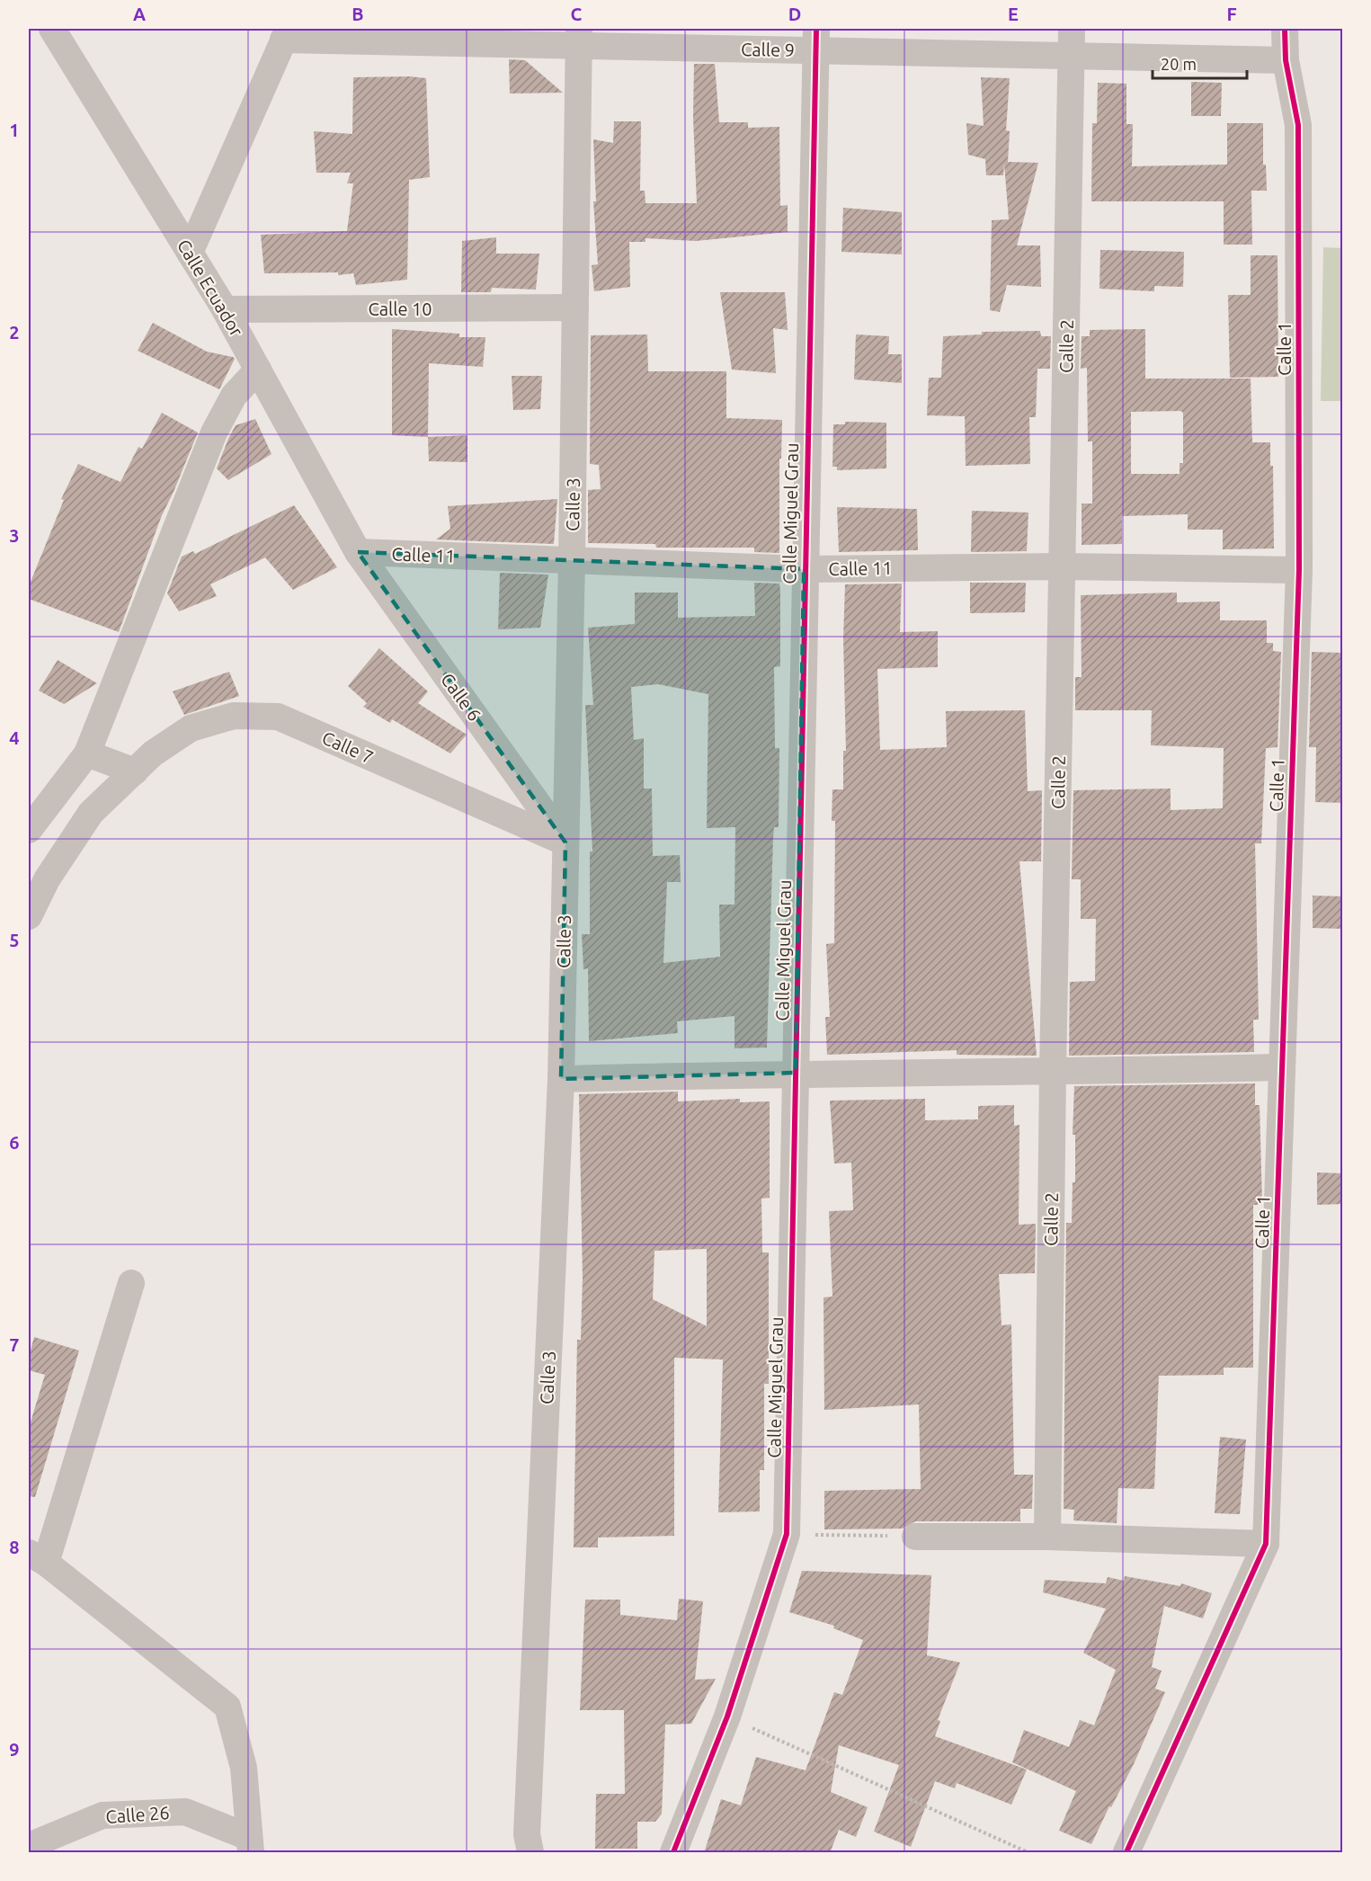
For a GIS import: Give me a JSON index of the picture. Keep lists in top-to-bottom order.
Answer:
{
  "streets": {
    "street": [
      "Calle 9",
      "Calle Ecuador",
      "Calle 10",
      "Calle 2",
      "Calle 1",
      "Calle 3",
      "Calle Miguel Grau",
      "Calle 11",
      "Calle 6",
      "Calle 7",
      "Calle 26"
    ]
  },
  "crossings": [
    ["Calle 9", "Calle 2"],
    ["Calle 9", "Calle 1"],
    ["Calle 9", "Calle 3"],
    ["Calle 9", "Calle Miguel Grau"],
    ["Calle Ecuador", "Calle 10"],
    ["Calle Ecuador", "Calle 11"],
    ["Calle Ecuador", "Calle 6"],
    ["Calle 10", "Calle 3"],
    ["Calle 2", "Calle 11"],
    ["Calle 1", "Calle 11"],
    ["Calle 3", "Calle 11"],
    ["Calle 3", "Calle 6"],
    ["Calle 3", "Calle 7"],
    ["Calle Miguel Grau", "Calle 11"],
    ["Calle 11", "Calle 6"],
    ["Calle 6", "Calle 7"]
  ],
  "scale_bar": "20 m",
  "grid": {
    "columns": [
      "A",
      "B",
      "C",
      "D",
      "E",
      "F"
    ],
    "rows": [
      "1",
      "2",
      "3",
      "4",
      "5",
      "6",
      "7",
      "8",
      "9"
    ]
  }
}
